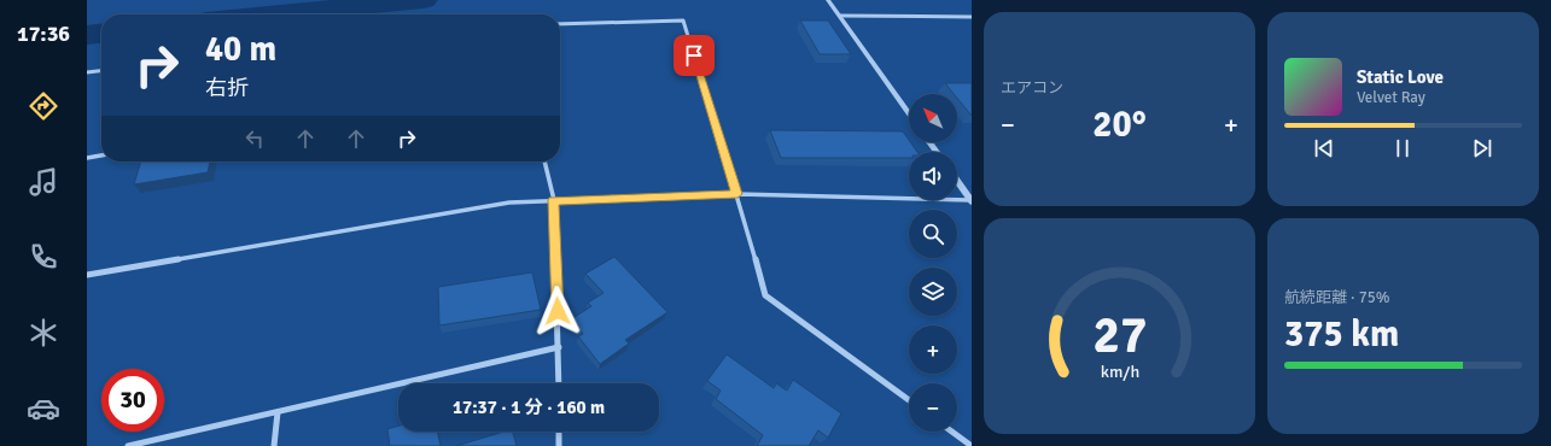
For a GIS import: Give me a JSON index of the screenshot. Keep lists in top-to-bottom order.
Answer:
{
  "north": "top left",
  "page": {
    "tabs": "17:36",
    "tile": [
      "エアコン",
      ["航続距離 · 75%", "375 km"]
    ],
    "turn": ["40 m", "右折"],
    "song": ["Static Love", "Velvet Ray"],
    "map_buttons": ["+", "−"],
    "heat": ["−", "20°", "+"],
    "limit": "30",
    "trip": "17:37 · 1 分 · 160 m",
    "gauge": ["27", "km/h"]
  }
}
